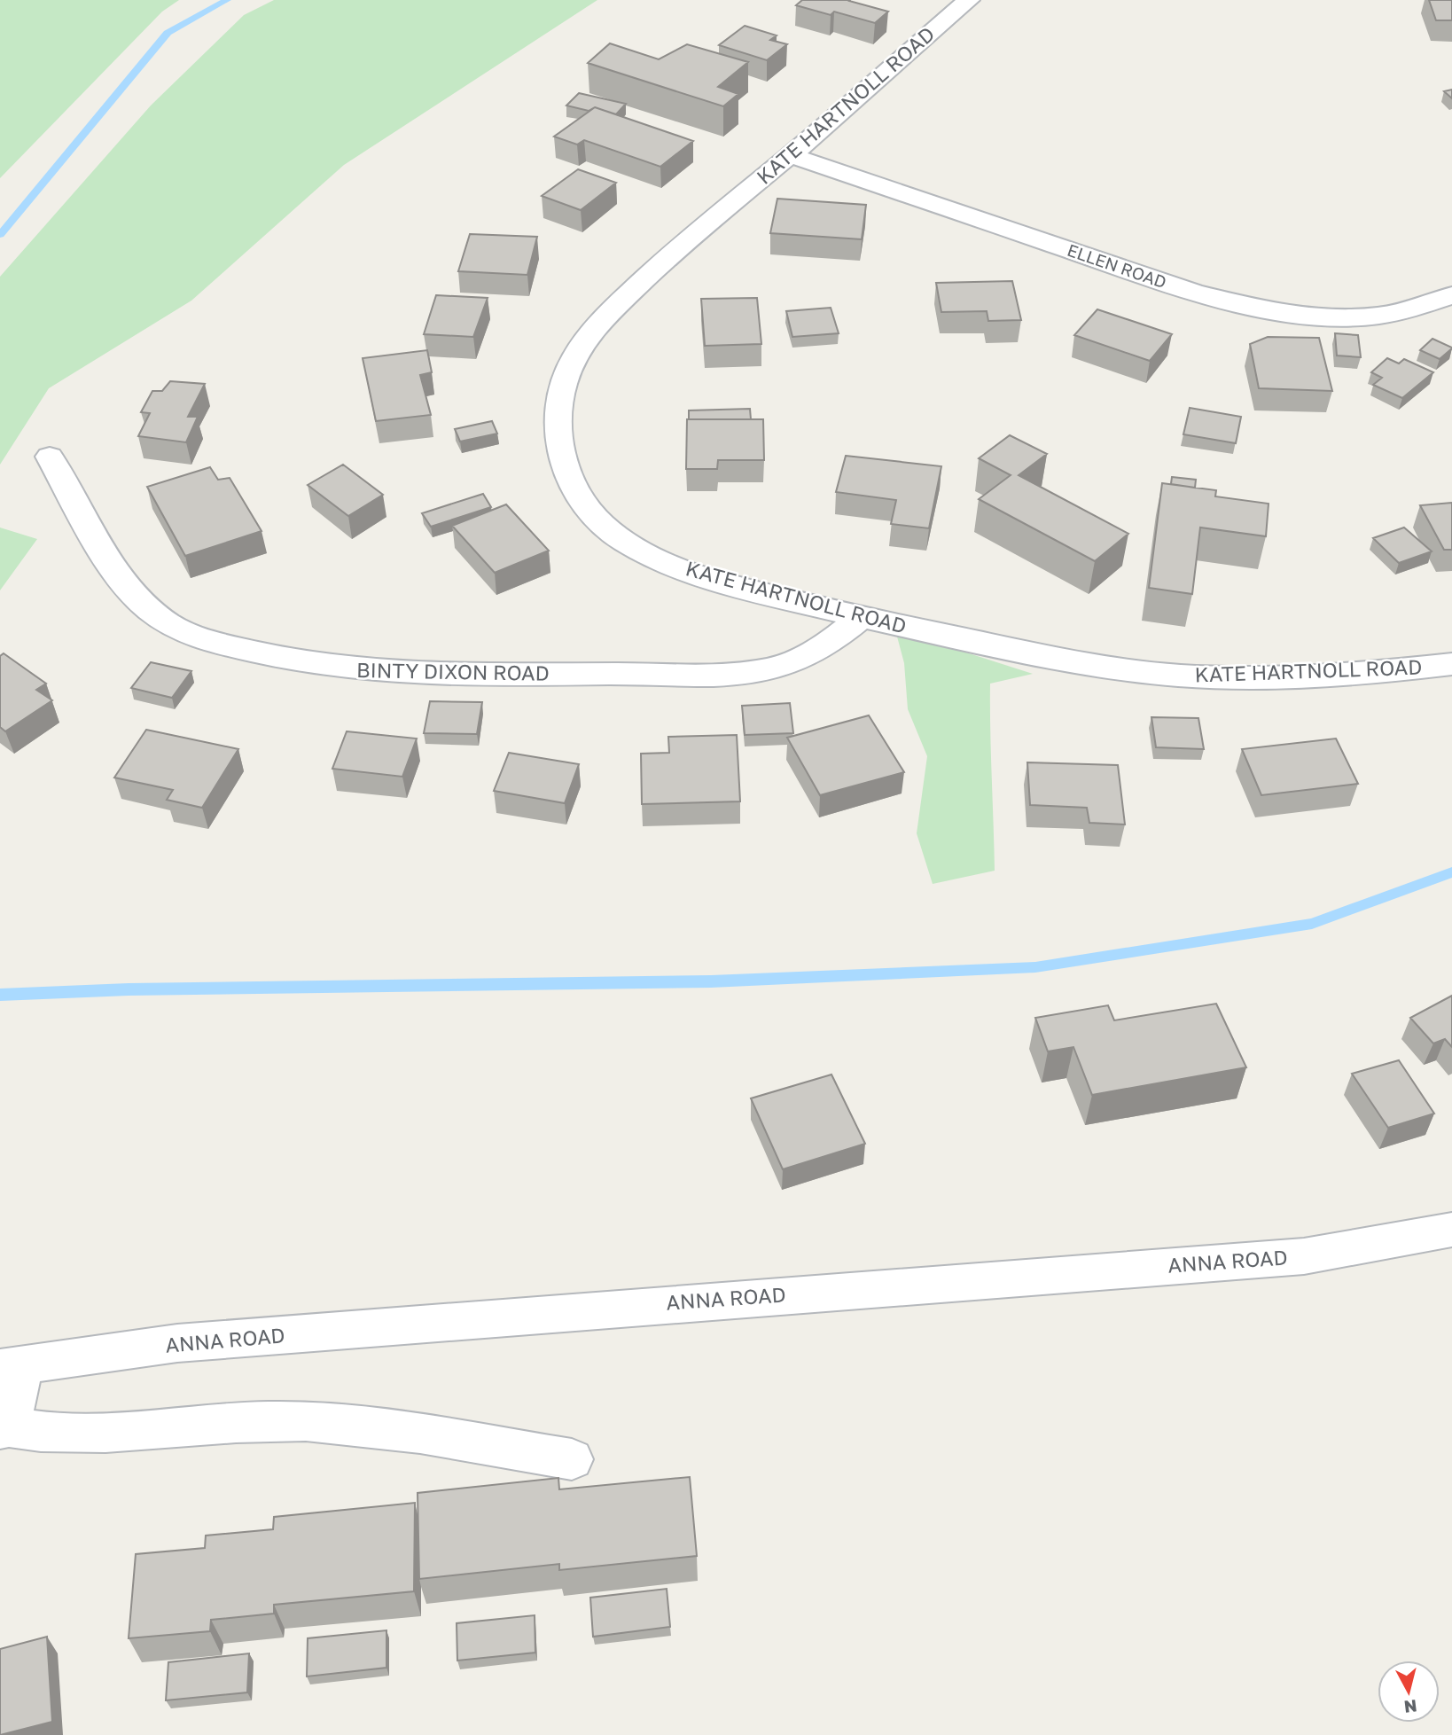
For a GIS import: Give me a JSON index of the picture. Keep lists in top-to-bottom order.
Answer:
{
  "streets": {
    "street": [
      "KATE HARTNOLL ROAD",
      "ELLEN ROAD",
      "BINTY DIXON ROAD",
      "ANNA ROAD"
    ]
  },
  "crossings": [
    ["KATE HARTNOLL ROAD", "ELLEN ROAD"],
    ["KATE HARTNOLL ROAD", "BINTY DIXON ROAD"]
  ],
  "north": "bottom"
}
